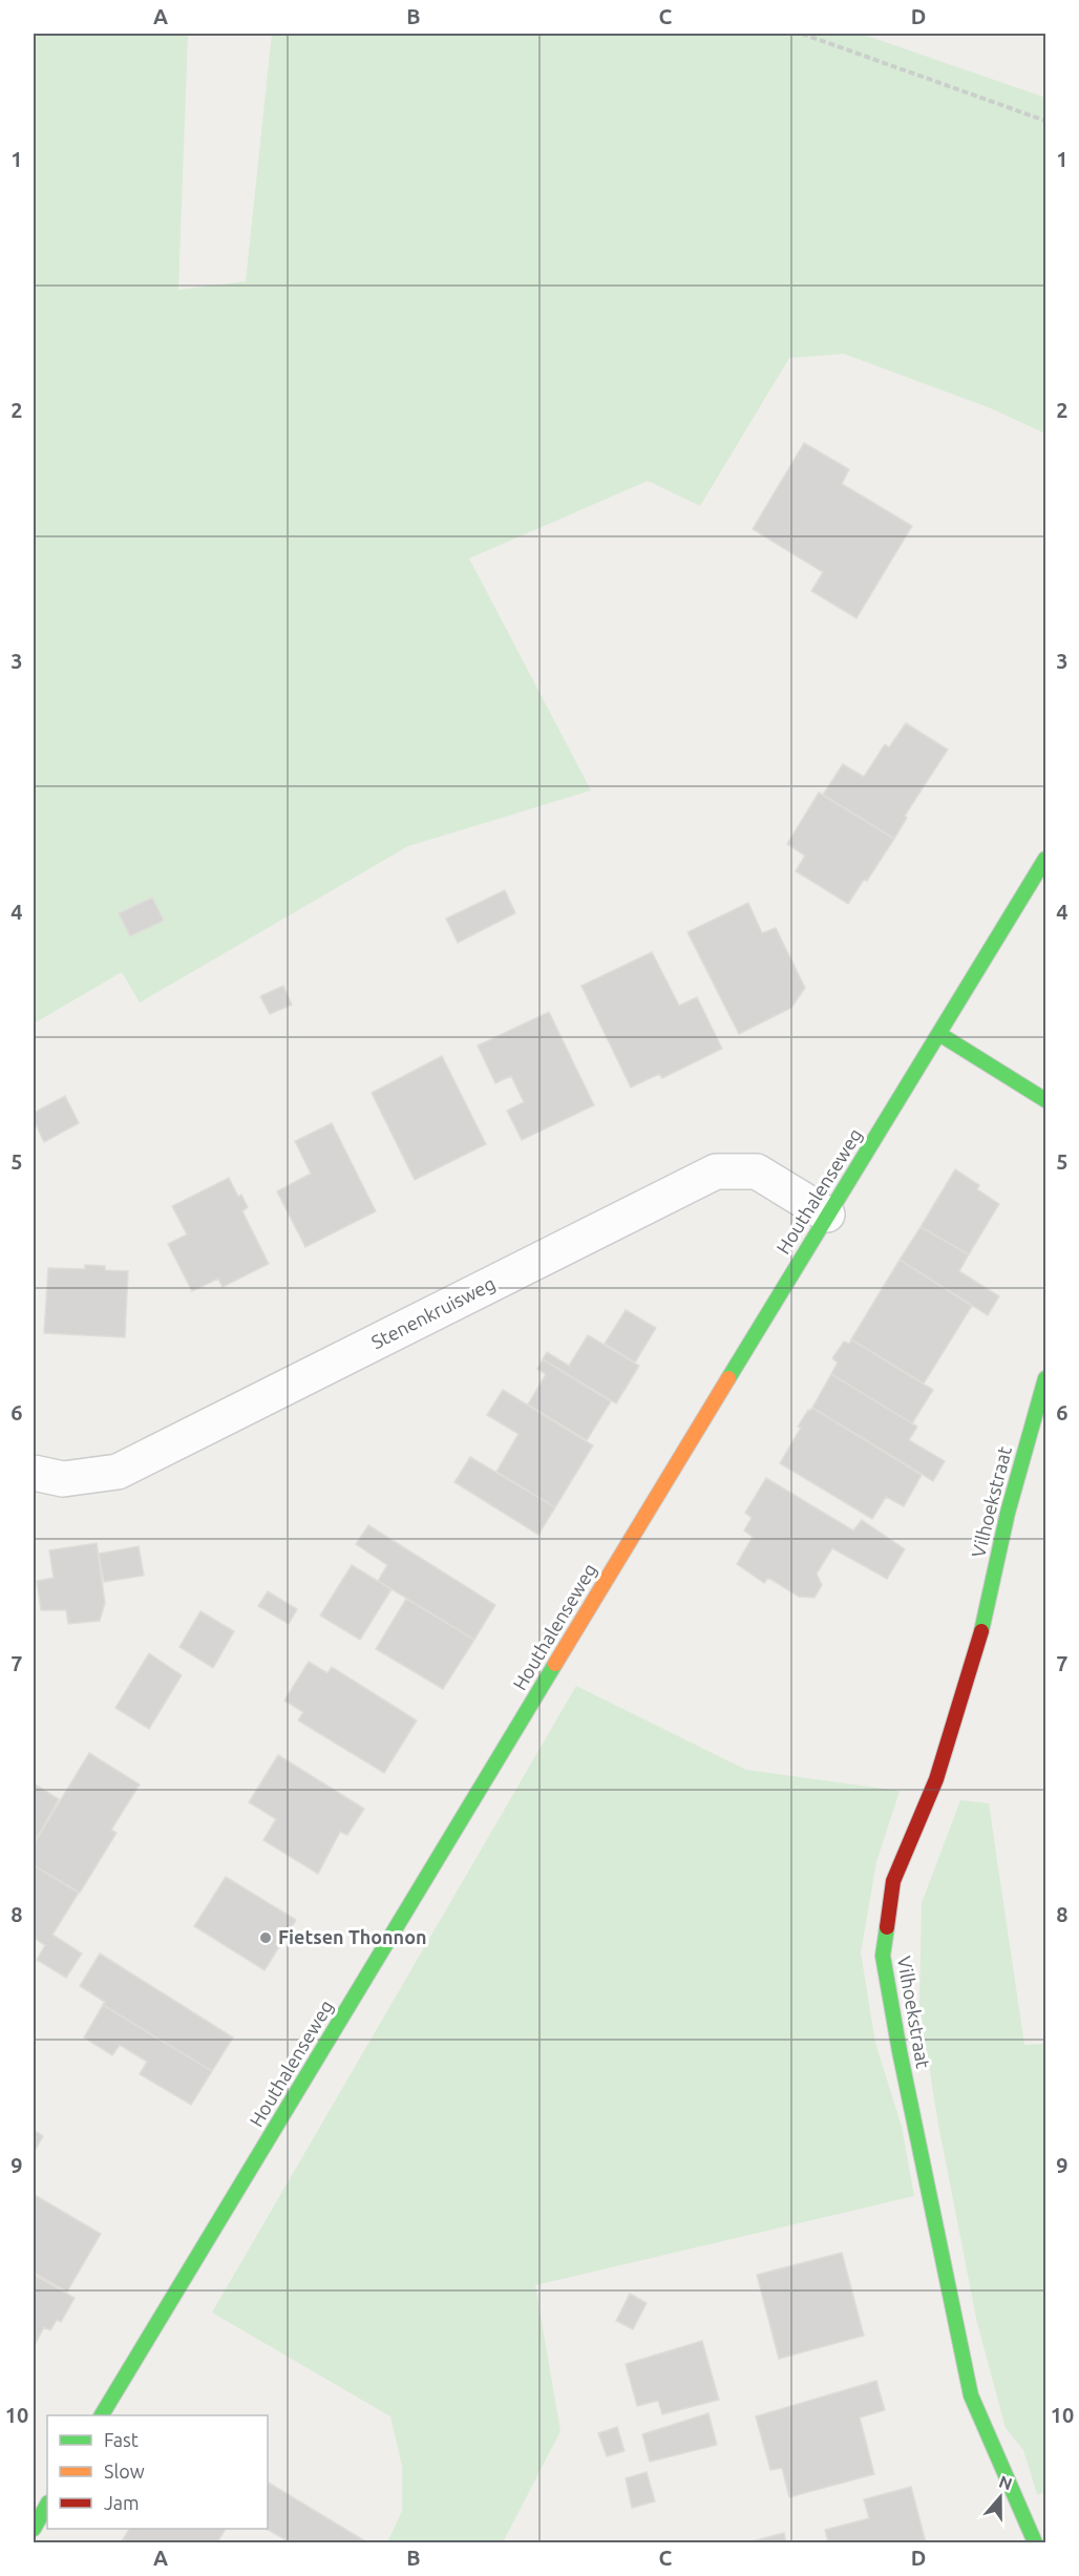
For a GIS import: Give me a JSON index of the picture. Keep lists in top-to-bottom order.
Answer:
{
  "streets": {
    "street": ["Houthalenseweg", "Stenenkruisweg", "Vilhoekstraat"]
  },
  "crossings": [
    ["Houthalenseweg", "Stenenkruisweg"]
  ],
  "places": ["Fietsen Thonnon"],
  "legend": ["Fast", "Slow", "Jam"],
  "north": "top",
  "grid": {
    "columns": [
      "A",
      "B",
      "C",
      "D"
    ],
    "rows": [
      "1",
      "2",
      "3",
      "4",
      "5",
      "6",
      "7",
      "8",
      "9",
      "10"
    ]
  }
}
